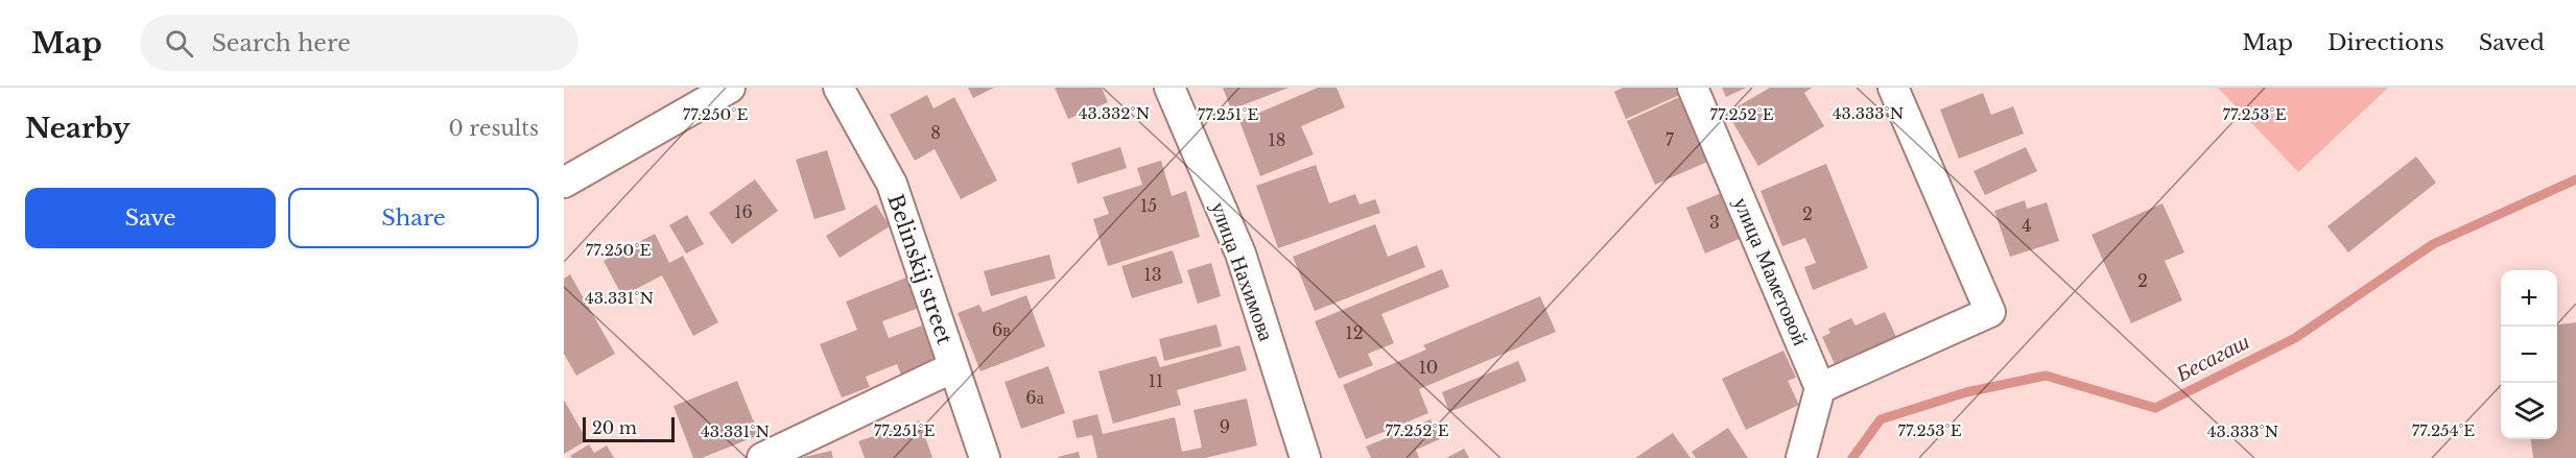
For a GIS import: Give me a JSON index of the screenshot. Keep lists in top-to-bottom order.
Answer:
{
  "streets": {
    "street": ["Belinskij street", "улица Нахимова", "улица Маметовой"]
  },
  "water": ["Бесагаш"],
  "house_numbers": [
    "8",
    "18",
    "7",
    "15",
    "16",
    "2",
    "3",
    "4",
    "13",
    "2",
    "6в",
    "12",
    "10",
    "11",
    "6а",
    "9"
  ],
  "scale_bar": "20 m",
  "page": {
    "header": "Map",
    "search": "Search here",
    "nav": ["Map", "Directions", "Saved"],
    "heading": ["Nearby", "0 results"],
    "buttons": ["Save", "Share"],
    "map_buttons": ["+", "−"],
    "scale": "20 m"
  },
  "coordinates": [
    "43.332°N",
    "43.333°N",
    "77.251°E",
    "77.250°E",
    "77.252°E",
    "77.253°E",
    "43.331°N",
    "77.254°E"
  ]
}
